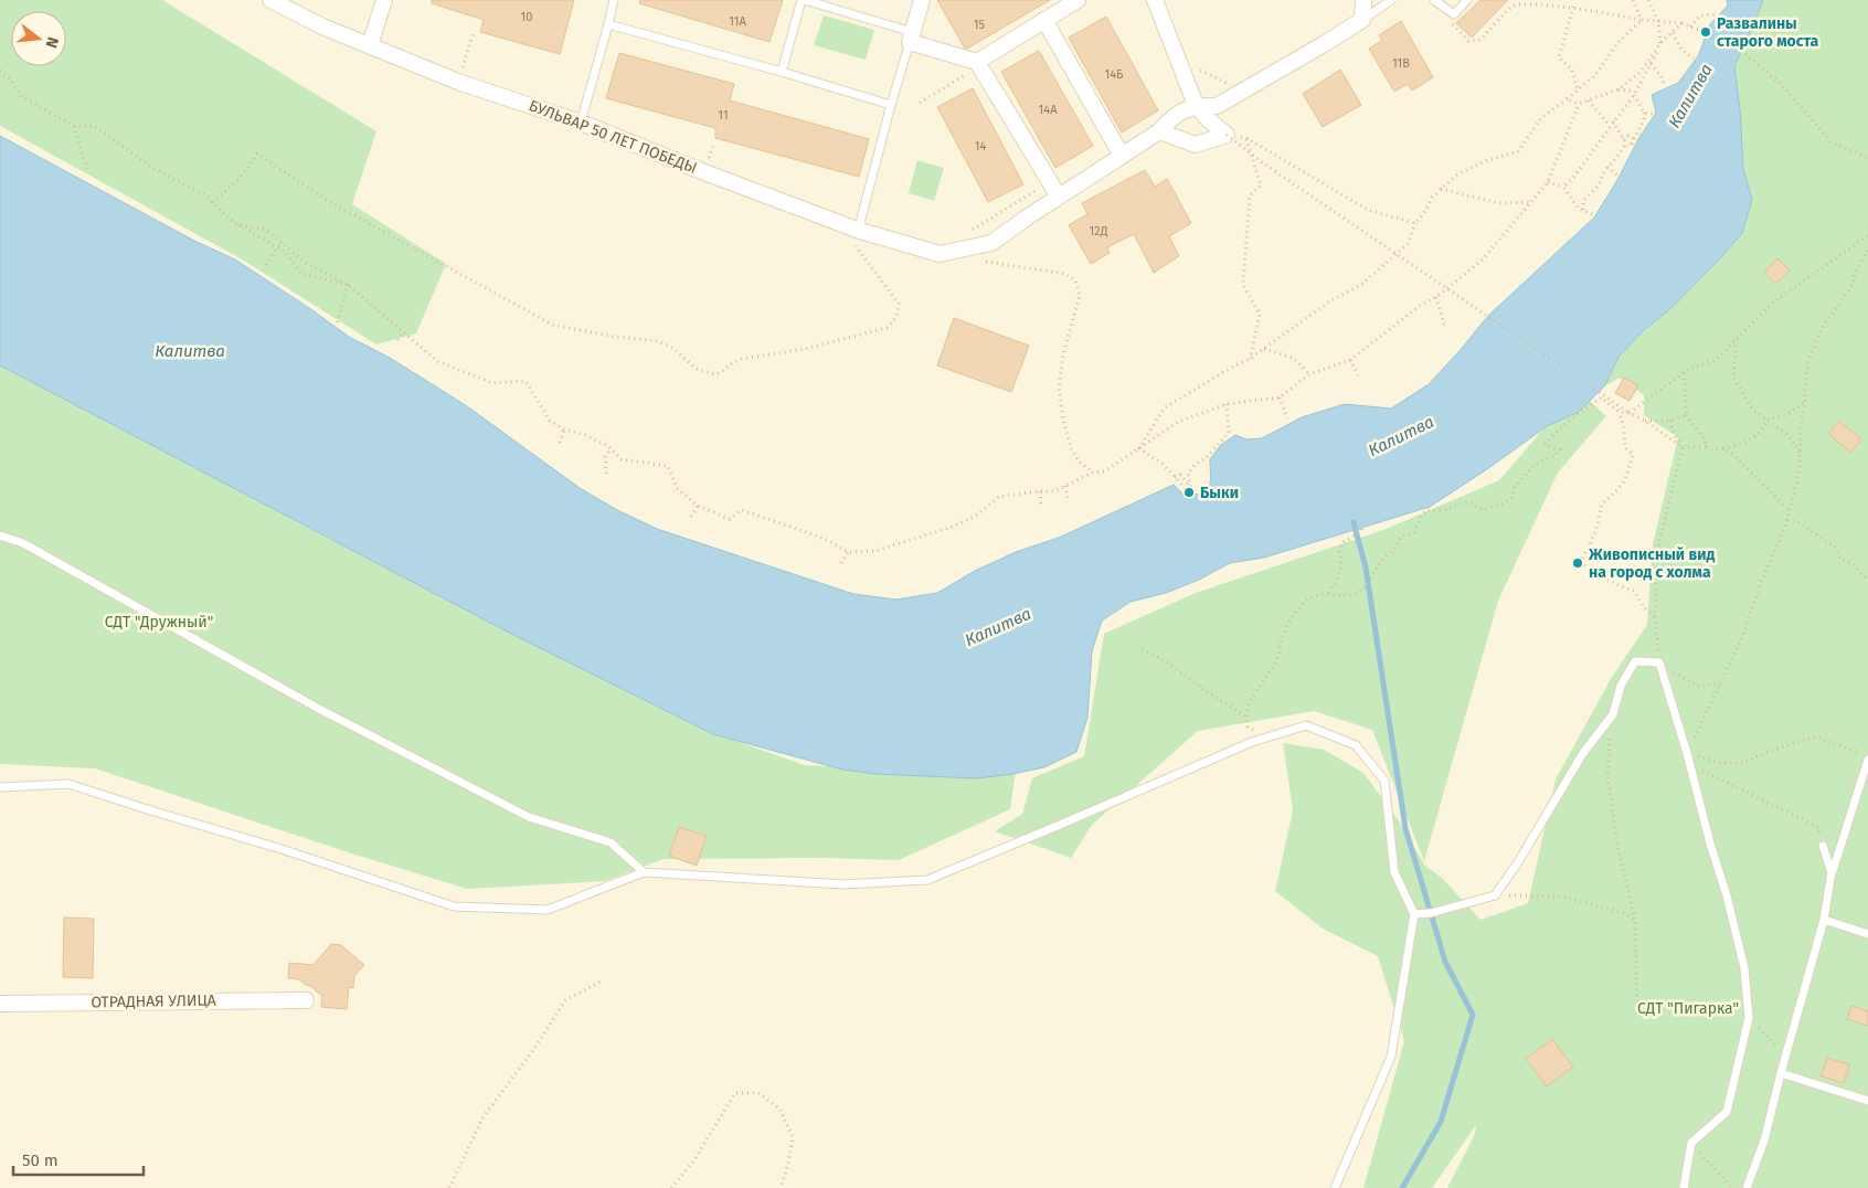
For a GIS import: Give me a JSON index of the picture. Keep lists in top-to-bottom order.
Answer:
{
  "streets": {
    "street": ["БУЛЬВАР 50 ЛЕТ ПОБЕДЫ", "ОТРАДНАЯ УЛИЦА"]
  },
  "water": ["Калитва"],
  "parks": ["СДТ \"Дружный\"", "СДТ \"Пигарка\""],
  "places": ["Развалины старого моста", "Быки", "Живописный вид на город с холма"],
  "house_numbers": [
    "10",
    "11А",
    "15",
    "11В",
    "14Б",
    "14А",
    "11",
    "14",
    "12Д"
  ],
  "scale_bar": "50 m",
  "north": "right"
}
